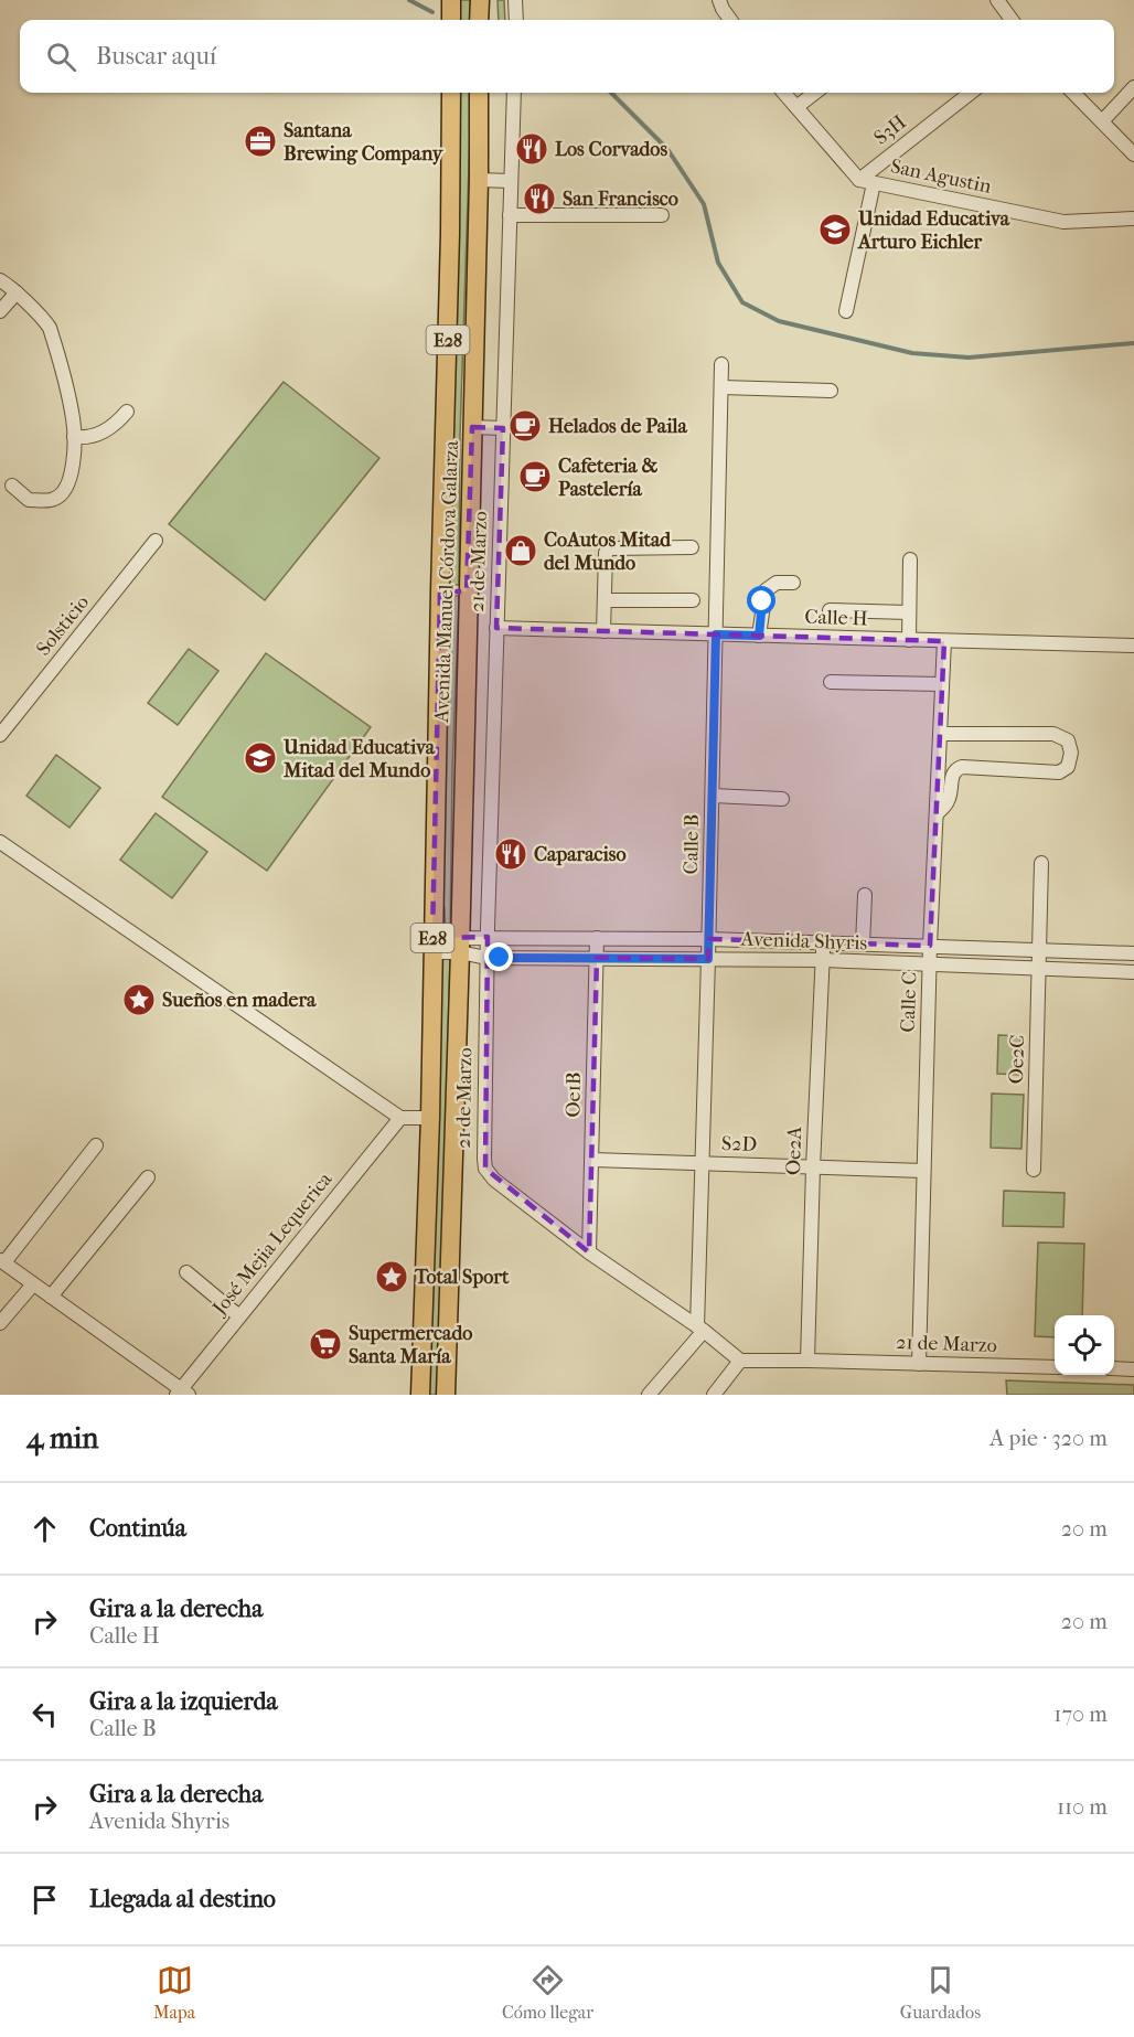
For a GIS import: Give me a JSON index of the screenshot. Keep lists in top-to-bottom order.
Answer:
{
  "streets": {
    "main road": ["E28", "Avenida Manuel Córdova Galarza"],
    "street": [
      "S3H",
      "San Agustin",
      "21 de Marzo",
      "Calle H",
      "Solsticio",
      "Calle B",
      "Avenida Shyris",
      "Calle C",
      "Oe2C",
      "Oe1B",
      "S2D",
      "Oe2A",
      "José Mejia Lequerica"
    ]
  },
  "crossings": [
    ["S3H", "San Agustin"],
    ["21 de Marzo", "Avenida Manuel Córdova Galarza"],
    ["21 de Marzo", "Calle H"],
    ["21 de Marzo", "Calle B"],
    ["21 de Marzo", "Avenida Shyris"],
    ["21 de Marzo", "Calle C"],
    ["21 de Marzo", "Oe1B"],
    ["21 de Marzo", "Oe2A"],
    ["21 de Marzo", "José Mejia Lequerica"],
    ["Avenida Manuel Córdova Galarza", "Avenida Shyris"],
    ["Calle H", "Calle B"],
    ["Calle H", "Calle C"],
    ["Calle B", "Avenida Shyris"],
    ["Calle B", "S2D"],
    ["Avenida Shyris", "Calle C"],
    ["Avenida Shyris", "Oe2C"],
    ["Avenida Shyris", "Oe1B"],
    ["Avenida Shyris", "Oe2A"],
    ["Calle C", "S2D"],
    ["Oe1B", "S2D"],
    ["S2D", "Oe2A"]
  ],
  "places": {
    "office": ["Santana Brewing Company"],
    "restaurant": ["Los Corvados", "San Francisco", "Caparaciso"],
    "school or university": ["Unidad Educativa Arturo Eichler", "Unidad Educativa Mitad del Mundo"],
    "cafe": ["Helados de Paila", "Cafeteria & Pastelería"],
    "shop": ["CoAutos Mitad del Mundo"],
    "place": ["Sueños en madera", "Total Sport"],
    "supermarket": ["Supermercado Santa María"]
  },
  "page": {
    "search": "Buscar aquí",
    "heading": ["4 min", "A pie · 320 m"],
    "list": [
      ["Continúa", "20 m"],
      ["Gira a la derecha", "Calle H", "20 m"],
      ["Gira a la izquierda", "Calle B", "170 m"],
      ["Gira a la derecha", "Avenida Shyris", "110 m"],
      "Llegada al destino"
    ],
    "nav": ["Mapa", "Cómo llegar", "Guardados"]
  }
}
